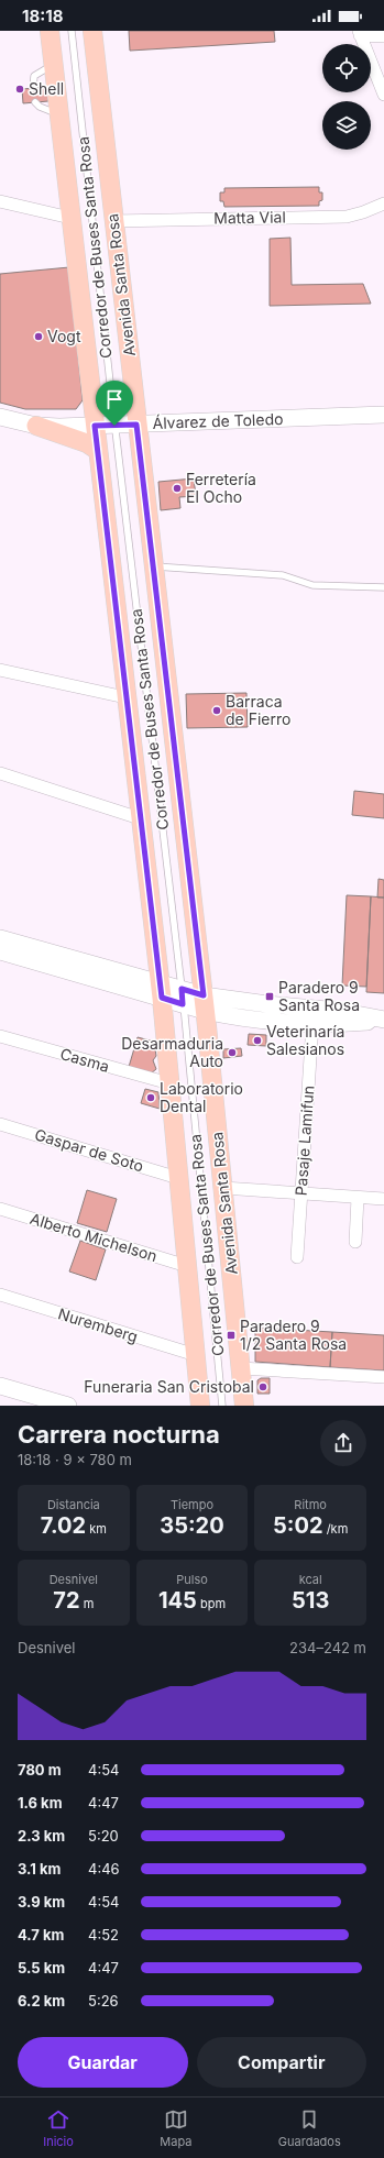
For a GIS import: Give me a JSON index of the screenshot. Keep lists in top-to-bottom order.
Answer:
{
  "streets": {
    "main road": ["Avenida Santa Rosa", "Álvarez de Toledo"],
    "street": [
      "Matta Vial",
      "Casma",
      "Pasaje Lamifun",
      "Gaspar de Soto",
      "Alberto Michelson",
      "Nuremberg"
    ],
    "lane": ["Corredor de Buses Santa Rosa"]
  },
  "crossings": [
    ["Matta Vial", "Avenida Santa Rosa"],
    ["Corredor de Buses Santa Rosa", "Álvarez de Toledo"],
    ["Avenida Santa Rosa", "Álvarez de Toledo"]
  ],
  "places": {
    "other": [
      "Shell",
      "Vogt",
      "Ferretería El Ocho",
      "Barraca de Fierro",
      "Veterinaría Salesianos",
      "Desarmaduria Auto",
      "Laboratorio Dental",
      "Funeraria San Cristobal"
    ],
    "transit": ["Paradero 9 Santa Rosa", "Paradero 9 1/2 Santa Rosa"]
  },
  "page": {
    "status": "18:18",
    "heading": ["Carrera nocturna", "18:18 · 9 × 780 m"],
    "stats": [
      ["Distancia", "7.02 km"],
      ["Tiempo", "35:20"],
      ["Ritmo", "5:02 /km"],
      ["Desnivel", "72 m"],
      ["Pulso", "145 bpm"],
      ["kcal", "513"]
    ],
    "chart": ["Desnivel", "234–242 m"],
    "list": [
      {
        "name": "780 m",
        "note": "4:54"
      },
      {
        "name": "1.6 km",
        "note": "4:47"
      },
      {
        "name": "2.3 km",
        "note": "5:20"
      },
      {
        "name": "3.1 km",
        "note": "4:46"
      },
      {
        "name": "3.9 km",
        "note": "4:54"
      },
      {
        "name": "4.7 km",
        "note": "4:52"
      },
      {
        "name": "5.5 km",
        "note": "4:47"
      },
      {
        "name": "6.2 km",
        "note": "5:26"
      }
    ],
    "buttons": ["Guardar", "Compartir"],
    "tabs": ["Inicio", "Mapa", "Guardados"]
  }
}
